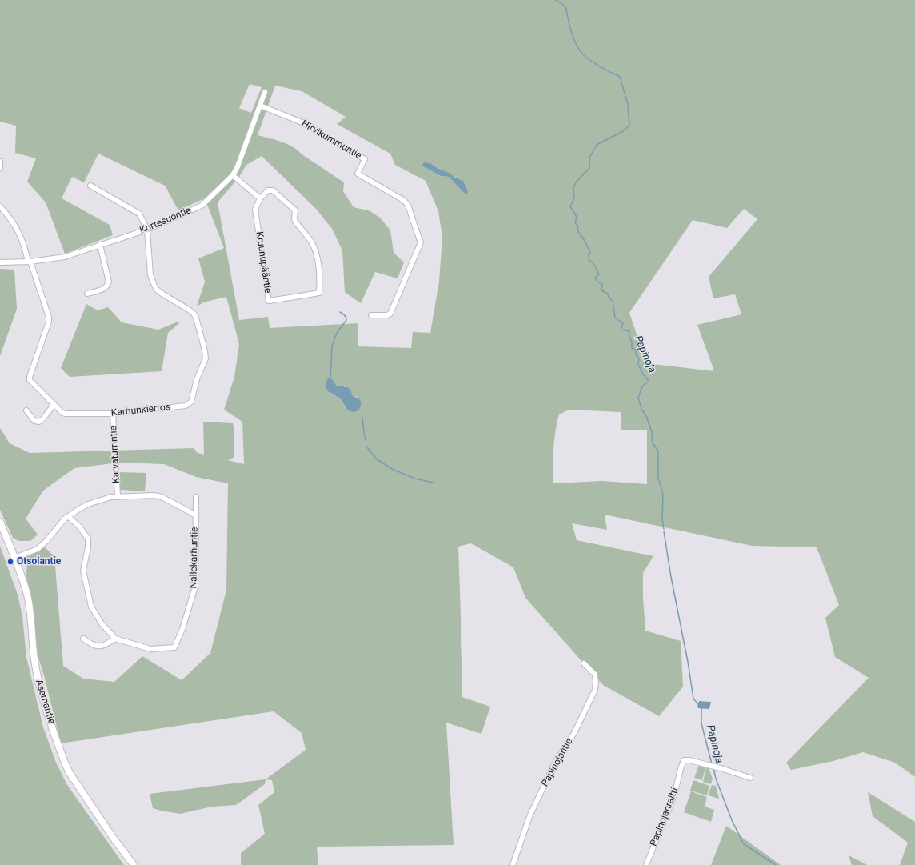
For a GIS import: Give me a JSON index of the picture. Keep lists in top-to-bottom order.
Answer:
{
  "streets": {
    "main road": ["Asemantie"],
    "street": [
      "Hirvikummuntie",
      "Kortesuontie",
      "Kruunupääntie",
      "Karhunkierros",
      "Karvaturrintie",
      "Nallekarhuntie",
      "Papinojantie",
      "Papinojanraitti"
    ]
  },
  "crossings": [
    ["Hirvikummuntie", "Kortesuontie"],
    ["Kortesuontie", "Karhunkierros"],
    ["Karhunkierros", "Karvaturrintie"]
  ],
  "water": ["Papinoja"],
  "places": ["Otsolantie"]
}
